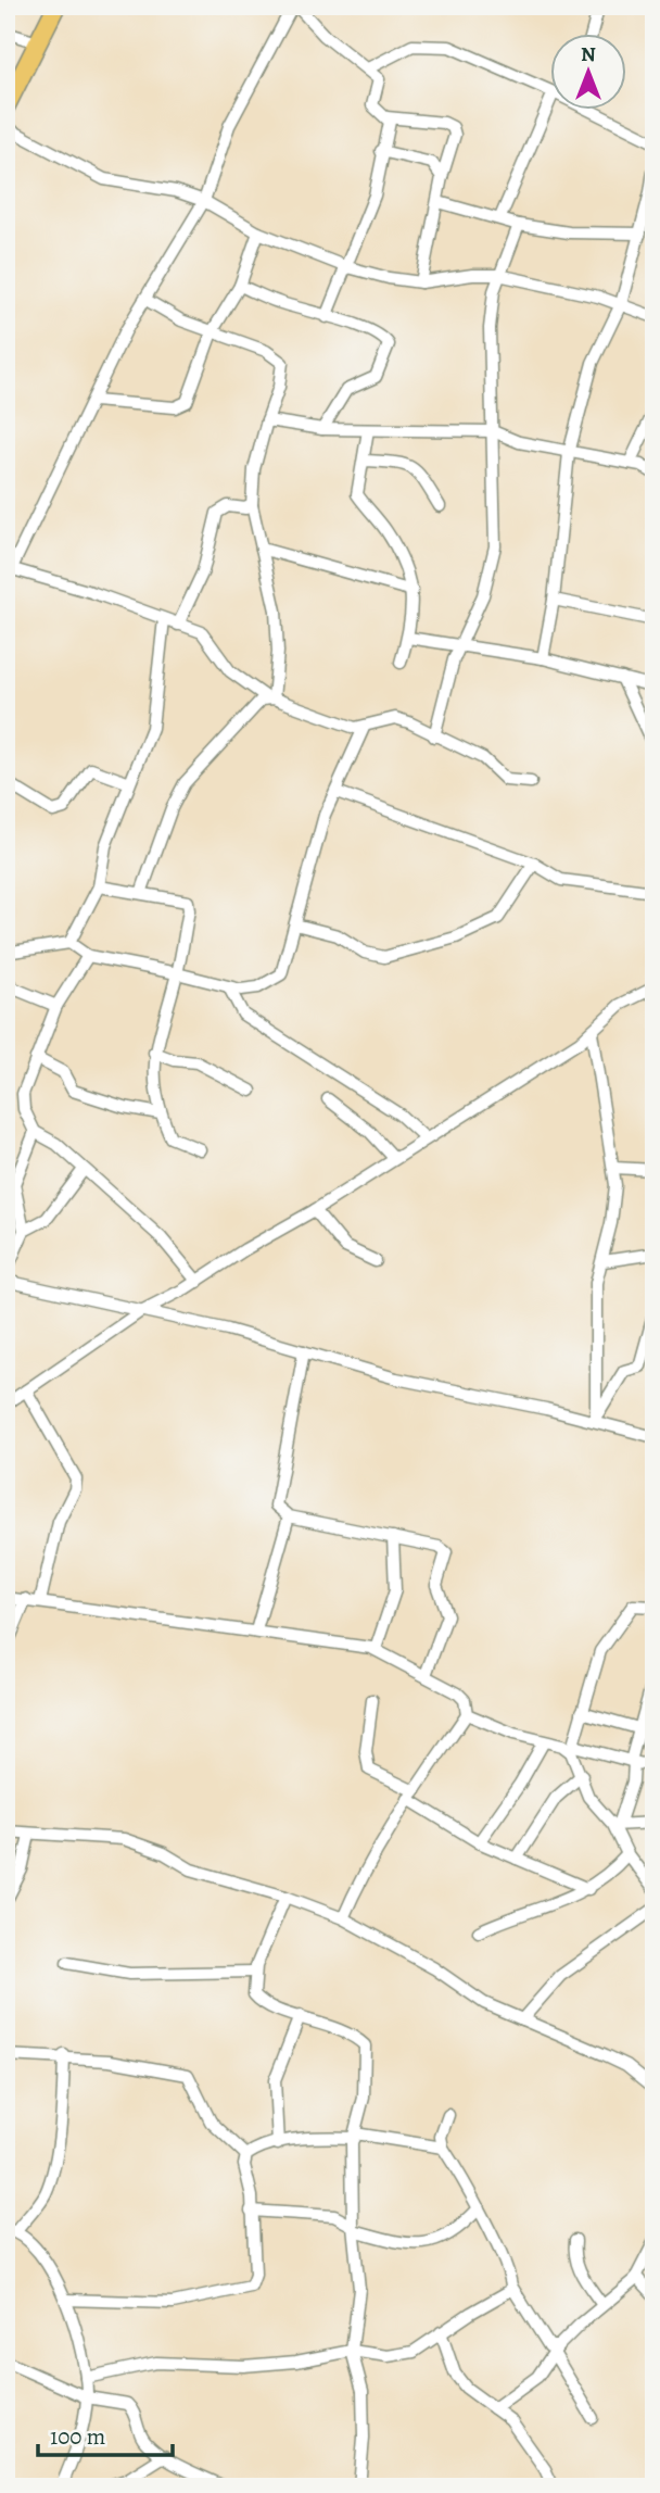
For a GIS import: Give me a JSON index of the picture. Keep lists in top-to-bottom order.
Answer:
{
  "scale_bar": "100 m",
  "north": "top"
}
